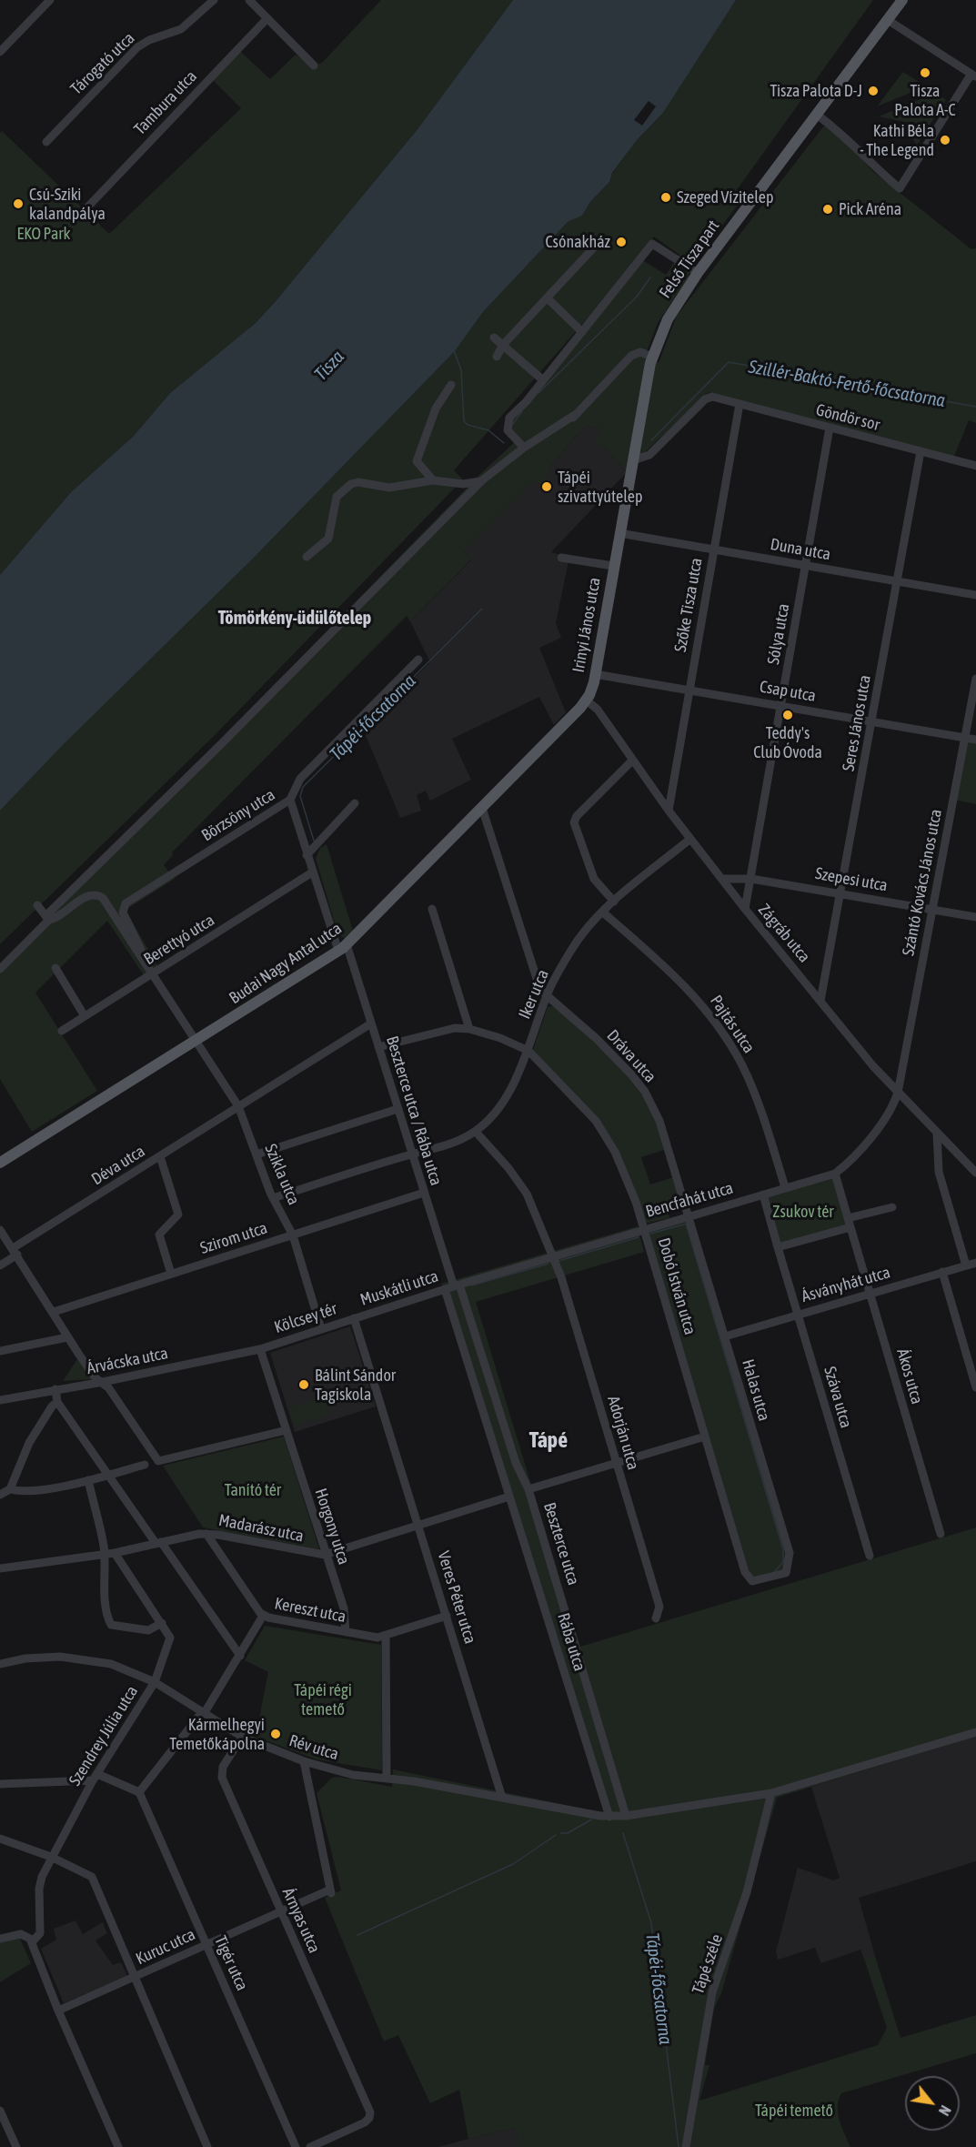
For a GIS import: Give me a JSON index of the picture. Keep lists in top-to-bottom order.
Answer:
{
  "streets": {
    "main road": ["Felső Tisza part", "Irinyi János utca", "Budai Nagy Antal utca"],
    "street": [
      "Tárogató utca",
      "Tambura utca",
      "Göndör sor",
      "Duna utca",
      "Szőke Tisza utca",
      "Sólya utca",
      "Csap utca",
      "Seres János utca",
      "Börzsöny utca",
      "Szepesi utca",
      "Szántó Kovács János utca",
      "Zágráb utca",
      "Berettyó utca",
      "Iker utca",
      "Pajtás utca",
      "Dráva utca",
      "Beszterce utca / Rába utca",
      "Déva utca",
      "Szikla utca",
      "Bencfahát utca",
      "Szirom utca",
      "Ásványhát utca",
      "Dobó István utca",
      "Muskátli utca",
      "Kölcsey tér",
      "Árvácska utca",
      "Ákos utca",
      "Halas utca",
      "Száva utca",
      "Adorján utca",
      "Horgony utca",
      "Madarász utca",
      "Beszterce utca",
      "Veres Péter utca",
      "Kereszt utca",
      "Rába utca",
      "Szendrey Júlia utca",
      "Rév utca",
      "Árnyas utca",
      "Kuruc utca",
      "Tigér utca",
      "Tápé széle"
    ]
  },
  "crossings": [
    ["Felső Tisza part", "Göndör sor"],
    ["Felső Tisza part", "Irinyi János utca"],
    ["Göndör sor", "Szőke Tisza utca"],
    ["Göndör sor", "Irinyi János utca"],
    ["Göndör sor", "Sólya utca"],
    ["Göndör sor", "Seres János utca"],
    ["Duna utca", "Szőke Tisza utca"],
    ["Duna utca", "Irinyi János utca"],
    ["Duna utca", "Sólya utca"],
    ["Duna utca", "Seres János utca"],
    ["Szőke Tisza utca", "Csap utca"],
    ["Szőke Tisza utca", "Zágráb utca"],
    ["Irinyi János utca", "Csap utca"],
    ["Irinyi János utca", "Zágráb utca"],
    ["Irinyi János utca", "Budai Nagy Antal utca"],
    ["Sólya utca", "Csap utca"],
    ["Sólya utca", "Szepesi utca"],
    ["Sólya utca", "Zágráb utca"],
    ["Csap utca", "Seres János utca"],
    ["Csap utca", "Szántó Kovács János utca"],
    ["Seres János utca", "Szepesi utca"],
    ["Seres János utca", "Zágráb utca"],
    ["Börzsöny utca", "Szikla utca"],
    ["Szepesi utca", "Szántó Kovács János utca"],
    ["Szepesi utca", "Zágráb utca"],
    ["Szántó Kovács János utca", "Zágráb utca"],
    ["Szántó Kovács János utca", "Bencfahát utca"],
    ["Zágráb utca", "Budai Nagy Antal utca"],
    ["Zágráb utca", "Iker utca"],
    ["Zágráb utca", "Bencfahát utca"],
    ["Berettyó utca", "Szikla utca"],
    ["Budai Nagy Antal utca", "Beszterce utca / Rába utca"],
    ["Budai Nagy Antal utca", "Szikla utca"],
    ["Iker utca", "Pajtás utca"],
    ["Iker utca", "Dráva utca"],
    ["Iker utca", "Beszterce utca / Rába utca"],
    ["Iker utca", "Szikla utca"],
    ["Iker utca", "Dobó István utca"],
    ["Iker utca", "Adorján utca"],
    ["Pajtás utca", "Bencfahát utca"],
    ["Dráva utca", "Bencfahát utca"],
    ["Dráva utca", "Halas utca"],
    ["Beszterce utca / Rába utca", "Déva utca"],
    ["Beszterce utca / Rába utca", "Bencfahát utca"],
    ["Beszterce utca / Rába utca", "Szirom utca"],
    ["Beszterce utca / Rába utca", "Dobó István utca"],
    ["Beszterce utca / Rába utca", "Muskátli utca"],
    ["Beszterce utca / Rába utca", "Beszterce utca"],
    ["Beszterce utca / Rába utca", "Rába utca"],
    ["Déva utca", "Szikla utca"],
    ["Szikla utca", "Szirom utca"],
    ["Szikla utca", "Kölcsey tér"],
    ["Bencfahát utca", "Dobó István utca"],
    ["Bencfahát utca", "Muskátli utca"],
    ["Bencfahát utca", "Halas utca"],
    ["Bencfahát utca", "Adorján utca"],
    ["Bencfahát utca", "Beszterce utca"],
    ["Bencfahát utca", "Rába utca"],
    ["Ásványhát utca", "Ákos utca"],
    ["Ásványhát utca", "Halas utca"],
    ["Ásványhát utca", "Száva utca"],
    ["Dobó István utca", "Halas utca"],
    ["Muskátli utca", "Kölcsey tér"],
    ["Muskátli utca", "Beszterce utca"],
    ["Muskátli utca", "Rába utca"],
    ["Kölcsey tér", "Árvácska utca"],
    ["Kölcsey tér", "Horgony utca"],
    ["Kölcsey tér", "Veres Péter utca"],
    ["Horgony utca", "Madarász utca"],
    ["Horgony utca", "Kereszt utca"],
    ["Madarász utca", "Veres Péter utca"],
    ["Madarász utca", "Kereszt utca"],
    ["Madarász utca", "Rába utca"],
    ["Madarász utca", "Szendrey Júlia utca"],
    ["Beszterce utca", "Rába utca"],
    ["Beszterce utca", "Rév utca"],
    ["Veres Péter utca", "Kereszt utca"],
    ["Veres Péter utca", "Rév utca"],
    ["Rába utca", "Rév utca"],
    ["Szendrey Júlia utca", "Rév utca"],
    ["Rév utca", "Árnyas utca"],
    ["Rév utca", "Kuruc utca"],
    ["Rév utca", "Tápé széle"],
    ["Árnyas utca", "Kuruc utca"],
    ["Kuruc utca", "Tigér utca"]
  ],
  "districts": ["Tömörkény-üdülőtelep", "Tápé"],
  "water": ["Tisza", "Szillér-Baktó-Fertő-főcsatorna", "Tápéi-főcsatorna"],
  "parks": [
    "EKO Park",
    "Zsukov tér",
    "Tanító tér",
    "Tápéi régi temető",
    "Tápéi temető"
  ],
  "places": [
    "Tisza Palota A-C",
    "Tisza Palota D-J",
    "Kathi Béla - The Legend",
    "Szeged Vízitelep",
    "Csú-Sziki kalandpálya",
    "Pick Aréna",
    "Csónakház",
    "Tápéi szivattyútelep",
    "Teddy's Club Óvoda",
    "Bálint Sándor Tagiskola",
    "Kármelhegyi Temetőkápolna"
  ],
  "north": "bottom right"
}
